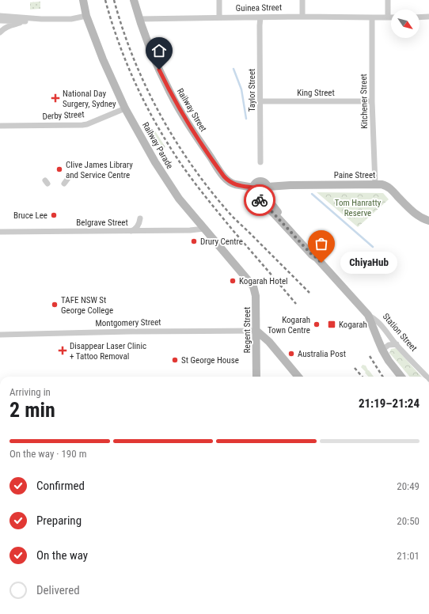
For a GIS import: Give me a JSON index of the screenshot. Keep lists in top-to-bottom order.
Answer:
{
  "streets": {
    "main road": [
      "Railway Street",
      "Railway Parade",
      "Paine Street",
      "Regent Street",
      "Station Street"
    ],
    "street": [
      "Guinea Street",
      "Taylor Street",
      "King Street",
      "Kitchener Street",
      "Derby Street",
      "Belgrave Street",
      "Montgomery Street"
    ]
  },
  "crossings": [
    ["Guinea Street", "Taylor Street"],
    ["Guinea Street", "Kitchener Street"],
    ["Guinea Street", "Railway Street"],
    ["Taylor Street", "King Street"],
    ["King Street", "Kitchener Street"],
    ["Kitchener Street", "Paine Street"],
    ["Railway Street", "Paine Street"],
    ["Railway Street", "Station Street"],
    ["Derby Street", "Railway Parade"],
    ["Railway Parade", "Belgrave Street"],
    ["Railway Parade", "Regent Street"],
    ["Paine Street", "Station Street"],
    ["Montgomery Street", "Regent Street"]
  ],
  "parks": ["Tom Hanratty Reserve"],
  "places": {
    "health": ["National Day Surgery, Sydney", "Disappear Laser Clinic + Tattoo Removal"],
    "other": [
      "Clive James Library and Service Centre",
      "Bruce Lee",
      "Drury Centre",
      "ChiyaHub",
      "Kogarah Hotel",
      "TAFE NSW St George College",
      "Kogarah Town Centre",
      "Australia Post",
      "St George House"
    ],
    "transit": ["Kogarah"]
  },
  "north": "bottom right",
  "page": {
    "bubble": "ChiyaHub",
    "heading": ["2 min", "Arriving in", "21:19–21:24"],
    "bar": "On the way · 190 m",
    "list": [
      ["Confirmed", "20:49"],
      ["Preparing", "20:50"],
      ["On the way", "21:01"],
      "Delivered"
    ]
  }
}
